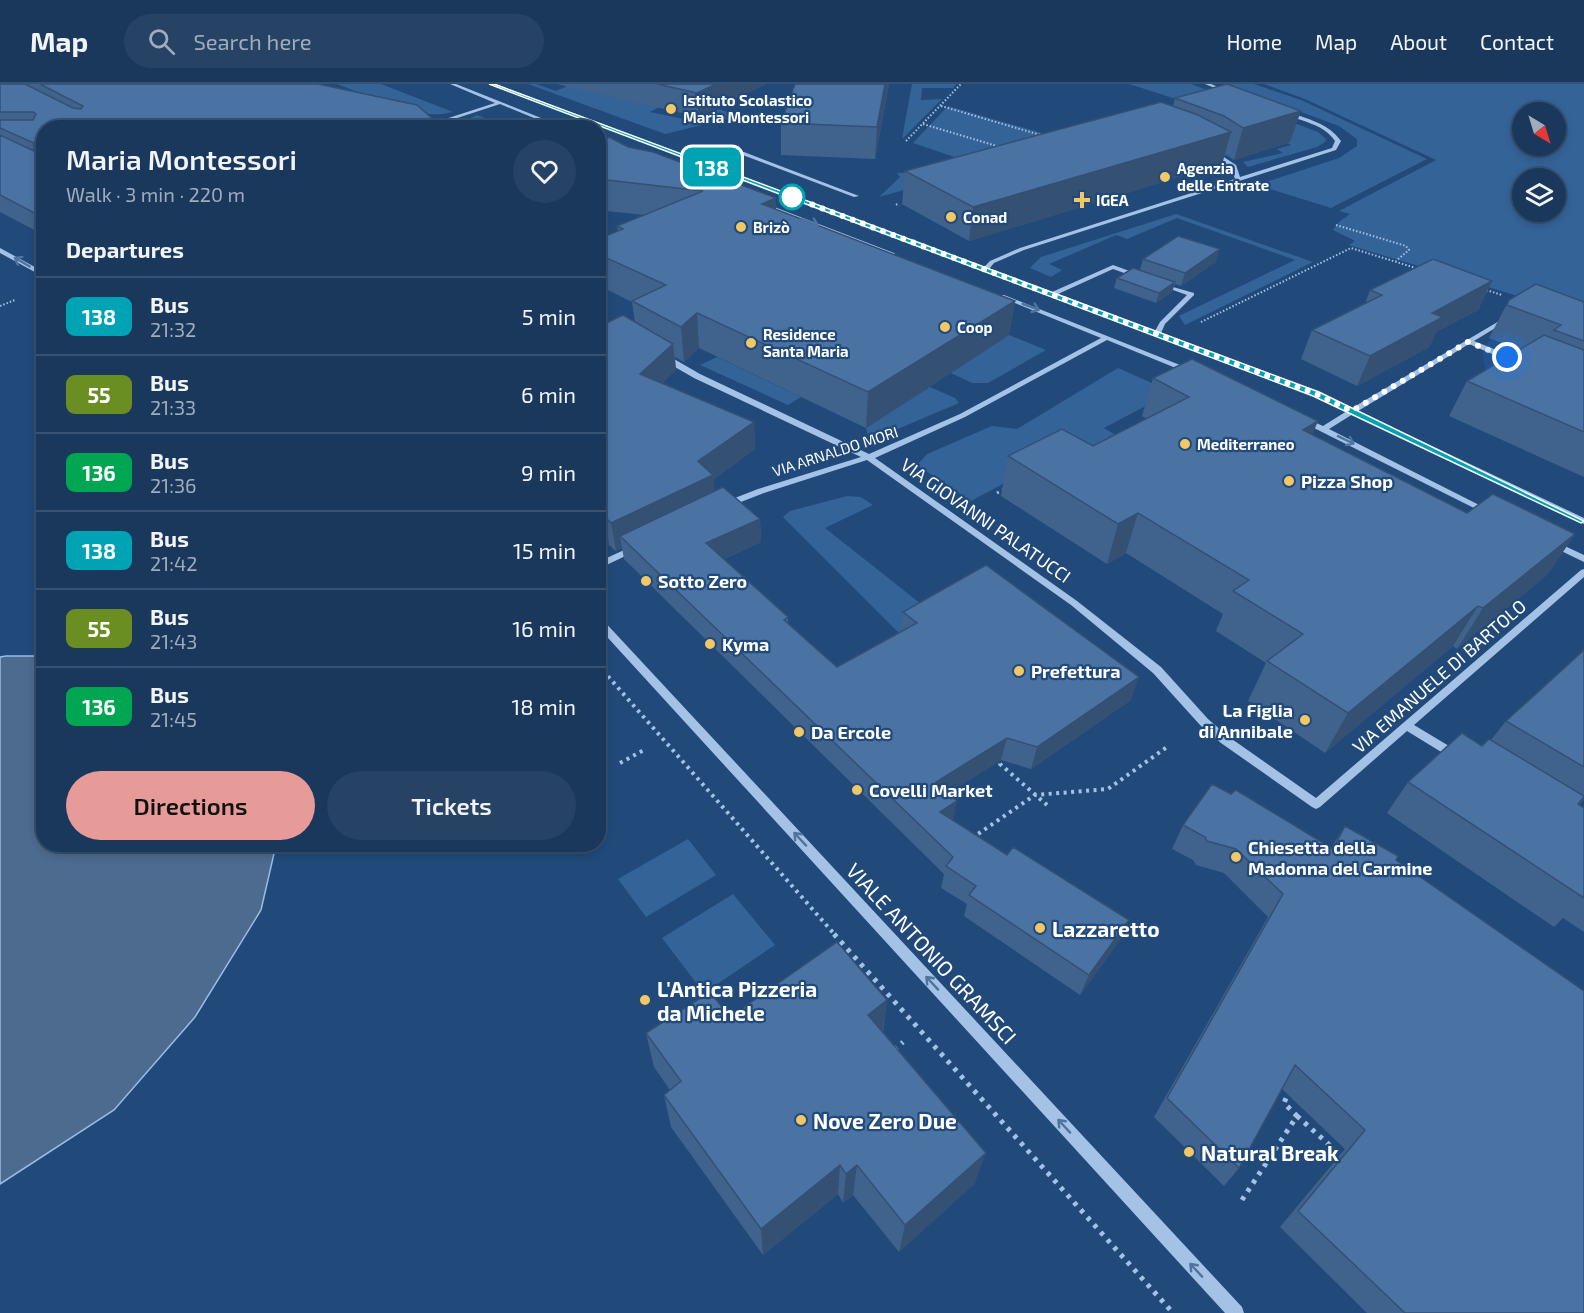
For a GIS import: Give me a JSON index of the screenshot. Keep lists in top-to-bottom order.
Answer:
{
  "streets": {
    "street": [
      "VIA ARNALDO MORI",
      "VIA GIOVANNI PALATUCCI",
      "VIA EMANUELE DI BARTOLO",
      "VIALE ANTONIO GRAMSCI"
    ]
  },
  "crossings": [
    ["VIA ARNALDO MORI", "VIA GIOVANNI PALATUCCI"],
    ["VIA GIOVANNI PALATUCCI", "VIA EMANUELE DI BARTOLO"]
  ],
  "one_way": ["VIALE ANTONIO GRAMSCI"],
  "places": {
    "other": [
      "Istituto Scolastico Maria Montessori",
      "Agenzia delle Entrate",
      "Conad",
      "Brizò",
      "Coop",
      "Residence Santa Maria",
      "Mediterraneo",
      "Pizza Shop",
      "Sotto Zero",
      "Kyma",
      "Prefettura",
      "La Figlia di Annibale",
      "Da Ercole",
      "Covelli Market",
      "Chiesetta della Madonna del Carmine",
      "Lazzaretto",
      "L'Antica Pizzeria da Michele",
      "Nove Zero Due",
      "Natural Break"
    ],
    "health": ["IGEA"]
  },
  "lines": ["bus line 138"],
  "north": "bottom right",
  "page": {
    "header": "Map",
    "search": "Search here",
    "nav": [
      "Home",
      "Map",
      "About",
      "Contact"
    ],
    "on_map": "138",
    "heading": [
      ["Maria Montessori", "Walk · 3 min · 220 m"],
      "Departures"
    ],
    "list": [
      {
        "mark": "138",
        "name": "Bus",
        "note": "21:32",
        "value": "5 min"
      },
      {
        "mark": "55",
        "name": "Bus",
        "note": "21:33",
        "value": "6 min"
      },
      {
        "mark": "136",
        "name": "Bus",
        "note": "21:36",
        "value": "9 min"
      },
      {
        "mark": "138",
        "name": "Bus",
        "note": "21:42",
        "value": "15 min"
      },
      {
        "mark": "55",
        "name": "Bus",
        "note": "21:43",
        "value": "16 min"
      },
      {
        "mark": "136",
        "name": "Bus",
        "note": "21:45",
        "value": "18 min"
      }
    ],
    "buttons": ["Directions", "Tickets"]
  }
}
